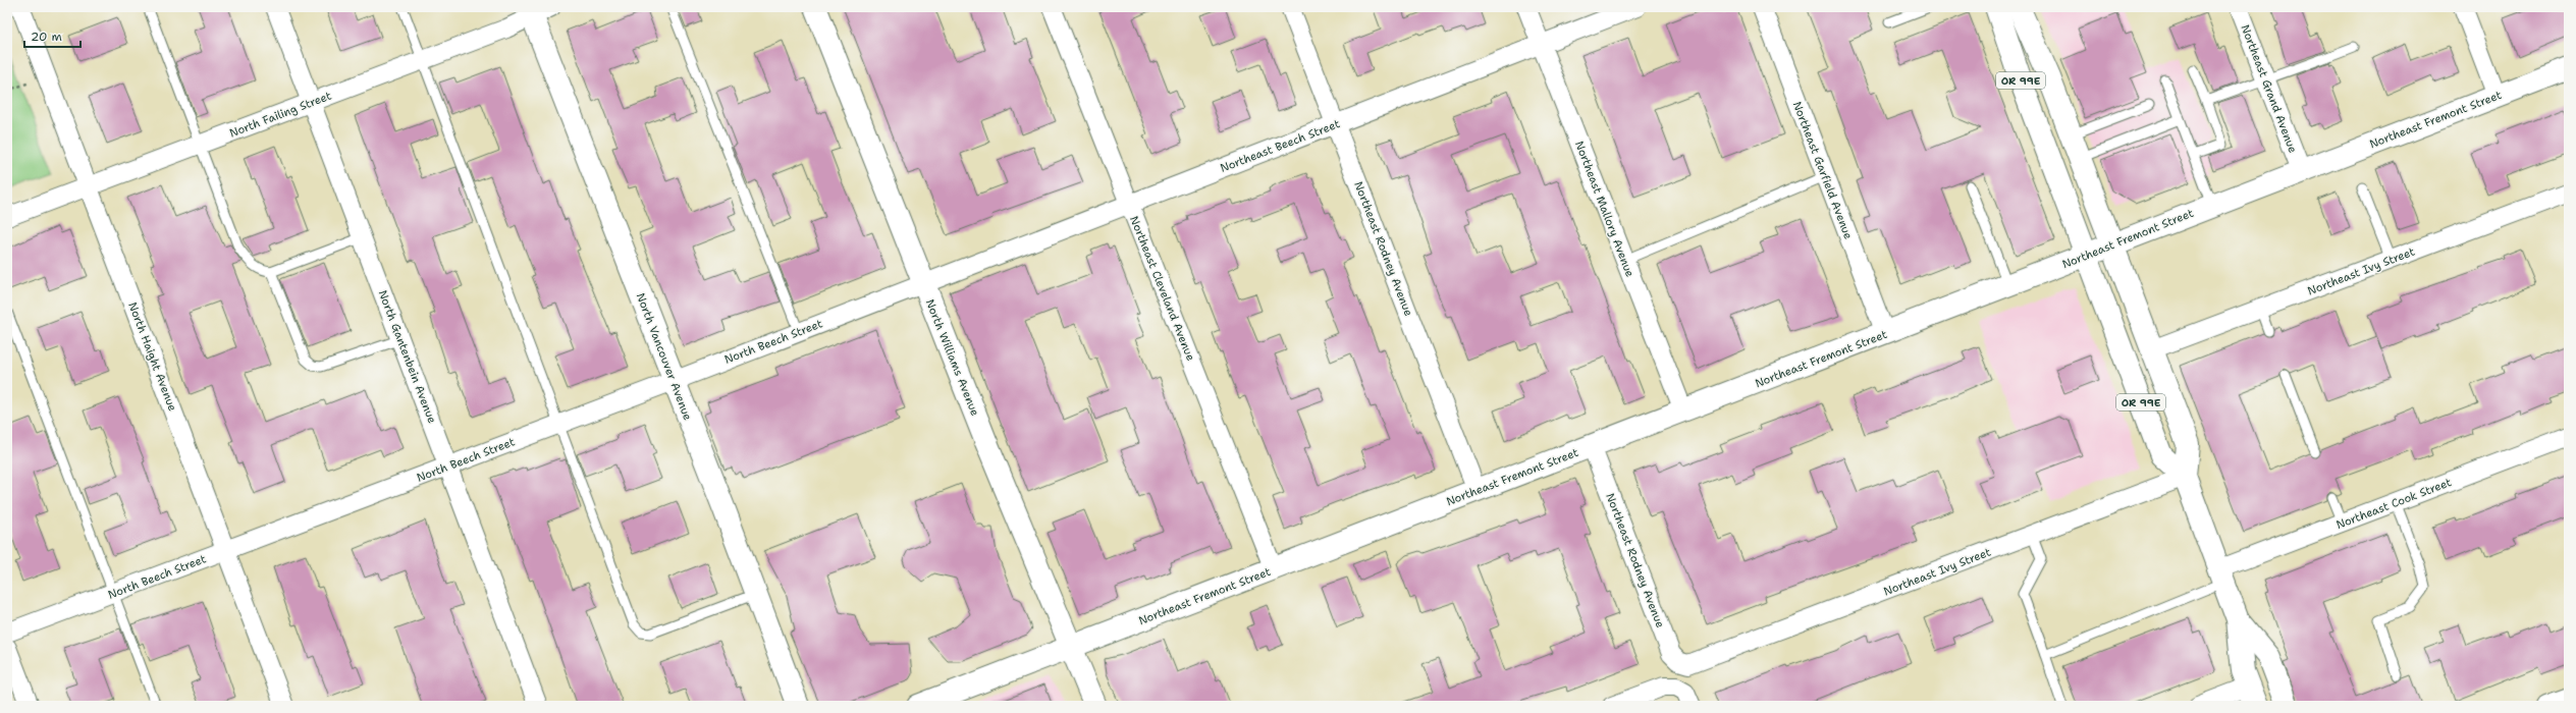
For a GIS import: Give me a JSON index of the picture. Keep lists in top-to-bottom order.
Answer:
{
  "streets": {
    "main road": [
      "OR 99E",
      "Northeast Fremont Street",
      "North Vancouver Avenue",
      "North Williams Avenue"
    ],
    "street": [
      "Northeast Grand Avenue",
      "North Failing Street",
      "Northeast Beech Street",
      "Northeast Garfield Avenue",
      "Northeast Mallory Avenue",
      "Northeast Rodney Avenue",
      "Northeast Ivy Street",
      "Northeast Cleveland Avenue",
      "North Beech Street",
      "North Haight Avenue",
      "North Gantenbein Avenue",
      "Northeast Cook Street"
    ]
  },
  "crossings": [
    ["OR 99E", "Northeast Fremont Street"],
    ["OR 99E", "Northeast Ivy Street"],
    ["OR 99E", "Northeast Cook Street"],
    ["Northeast Grand Avenue", "Northeast Fremont Street"],
    ["North Failing Street", "North Haight Avenue"],
    ["North Failing Street", "North Gantenbein Avenue"],
    ["North Failing Street", "North Vancouver Avenue"],
    ["Northeast Fremont Street", "Northeast Garfield Avenue"],
    ["Northeast Fremont Street", "Northeast Mallory Avenue"],
    ["Northeast Fremont Street", "Northeast Rodney Avenue"],
    ["Northeast Fremont Street", "Northeast Cleveland Avenue"],
    ["Northeast Fremont Street", "North Williams Avenue"],
    ["Northeast Beech Street", "Northeast Mallory Avenue"],
    ["Northeast Beech Street", "Northeast Rodney Avenue"],
    ["Northeast Beech Street", "Northeast Cleveland Avenue"],
    ["Northeast Beech Street", "North Beech Street"],
    ["Northeast Beech Street", "North Williams Avenue"],
    ["Northeast Rodney Avenue", "Northeast Ivy Street"],
    ["North Beech Street", "North Haight Avenue"],
    ["North Beech Street", "North Gantenbein Avenue"],
    ["North Beech Street", "North Vancouver Avenue"],
    ["North Beech Street", "North Williams Avenue"]
  ],
  "scale_bar": "20 m"
}
